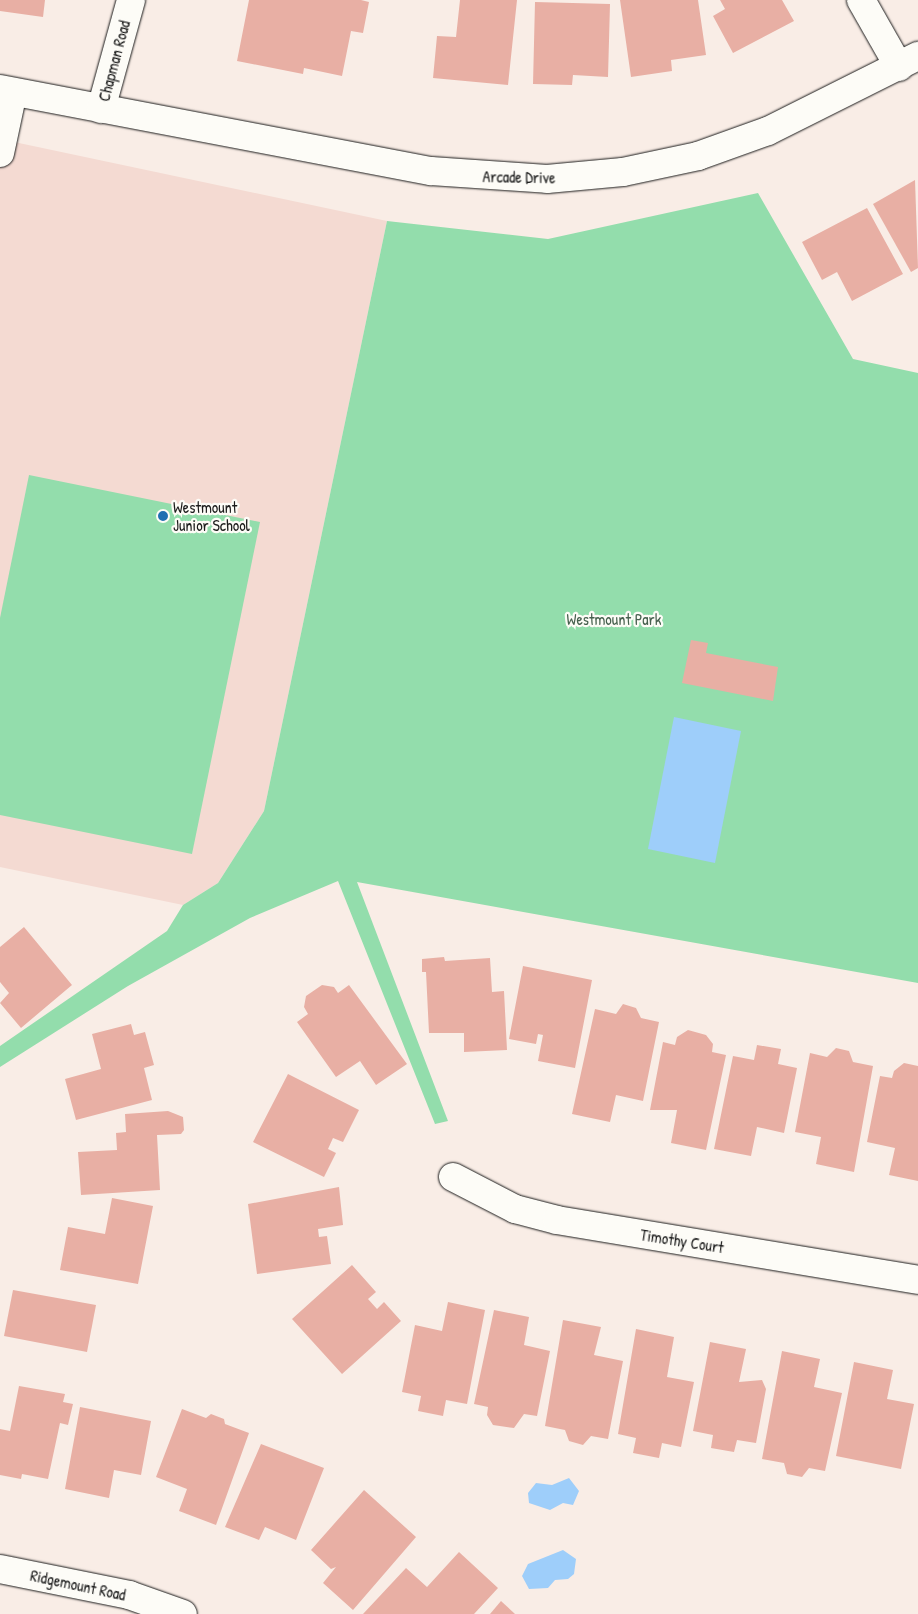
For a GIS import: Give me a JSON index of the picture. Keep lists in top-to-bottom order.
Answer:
{
  "streets": {
    "street": [
      "Chapman Road",
      "Arcade Drive",
      "Timothy Court",
      "Ridgemount Road"
    ]
  },
  "crossings": [
    ["Chapman Road", "Arcade Drive"]
  ],
  "parks": ["Westmount Park"],
  "places": ["Westmount Junior School"]
}
